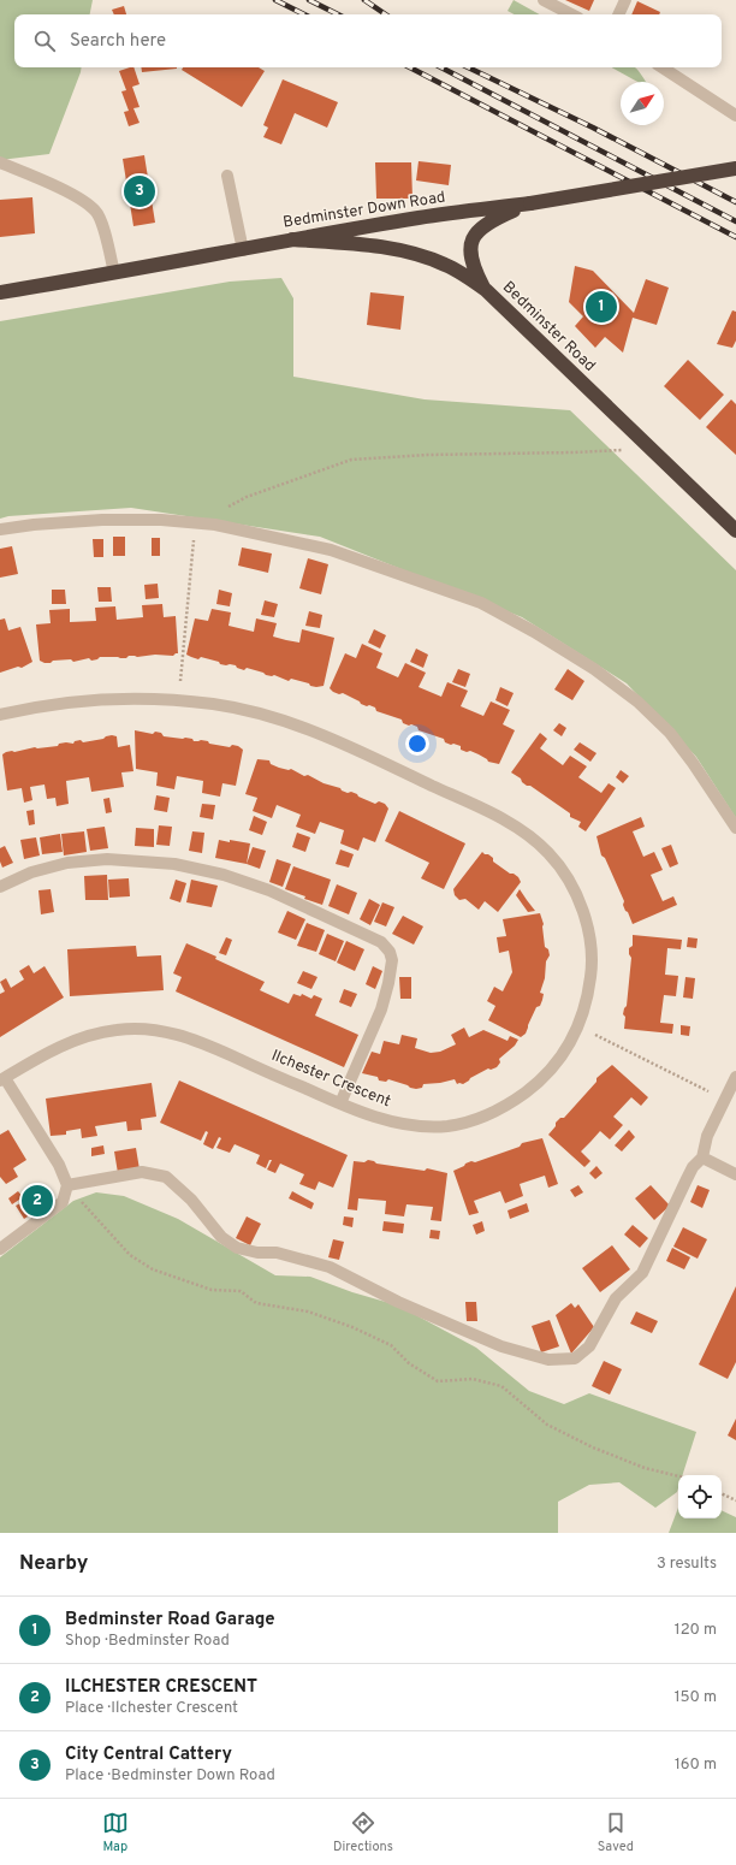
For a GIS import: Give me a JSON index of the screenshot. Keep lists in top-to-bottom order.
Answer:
{
  "streets": {
    "highway": ["Bedminster Down Road", "Bedminster Road"],
    "street": ["Ilchester Crescent"]
  },
  "crossings": [
    ["Bedminster Down Road", "Bedminster Road"]
  ],
  "north": "top right",
  "page": {
    "search": "Search here",
    "pins": ["3", "1", "2"],
    "heading": ["Nearby", "3 results"],
    "list": [
      {
        "mark": "1",
        "name": "Bedminster Road Garage",
        "note": "Shop · Bedminster Road",
        "value": "120 m"
      },
      {
        "mark": "2",
        "name": "ILCHESTER CRESCENT",
        "note": "Place · Ilchester Crescent",
        "value": "150 m"
      },
      {
        "mark": "3",
        "name": "City Central Cattery",
        "note": "Place · Bedminster Down Road",
        "value": "160 m"
      }
    ],
    "nav": ["Map", "Directions", "Saved"]
  }
}
